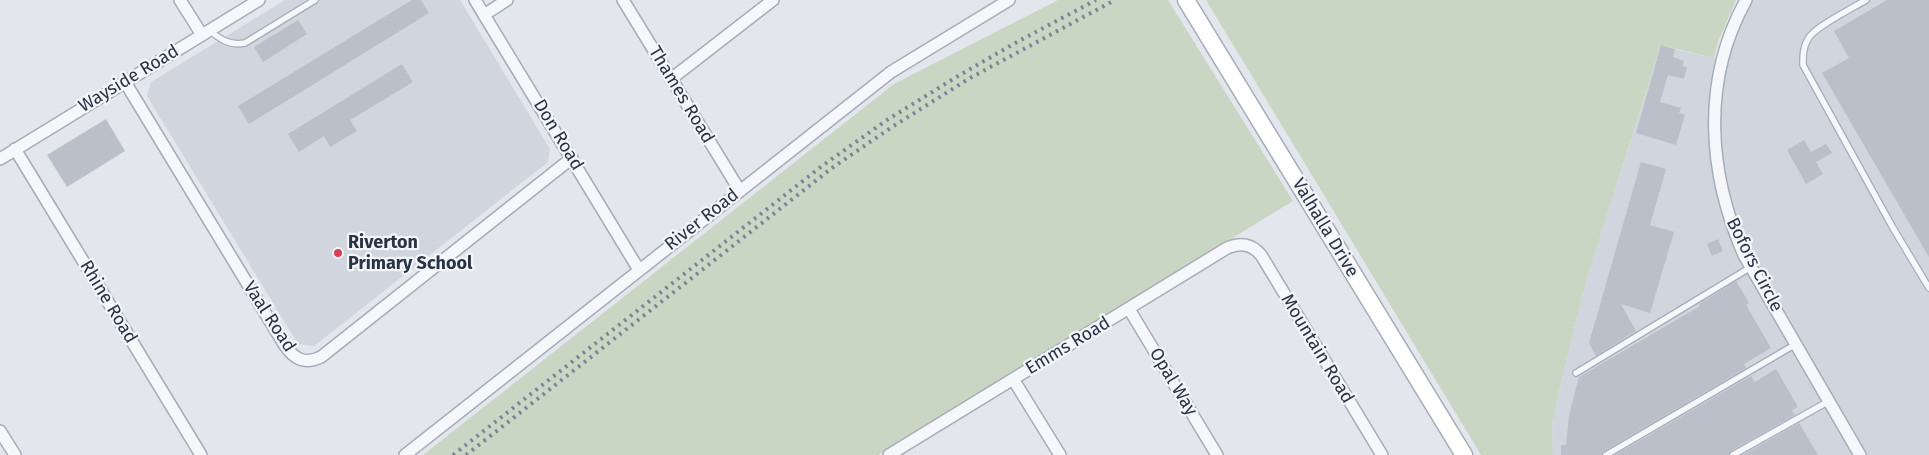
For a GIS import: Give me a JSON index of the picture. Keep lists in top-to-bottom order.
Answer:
{
  "streets": {
    "main road": ["Valhalla Drive"],
    "street": [
      "Wayside Road",
      "Thames Road",
      "Don Road",
      "River Road",
      "Bofors Circle",
      "Rhine Road",
      "Vaal Road",
      "Emms Road",
      "Mountain Road",
      "Opal Way"
    ]
  },
  "crossings": [
    ["Wayside Road", "Rhine Road"],
    ["Wayside Road", "Vaal Road"],
    ["Thames Road", "River Road"],
    ["Don Road", "River Road"],
    ["Don Road", "Vaal Road"],
    ["Emms Road", "Mountain Road"],
    ["Emms Road", "Opal Way"]
  ],
  "places": ["Riverton Primary School"]
}
